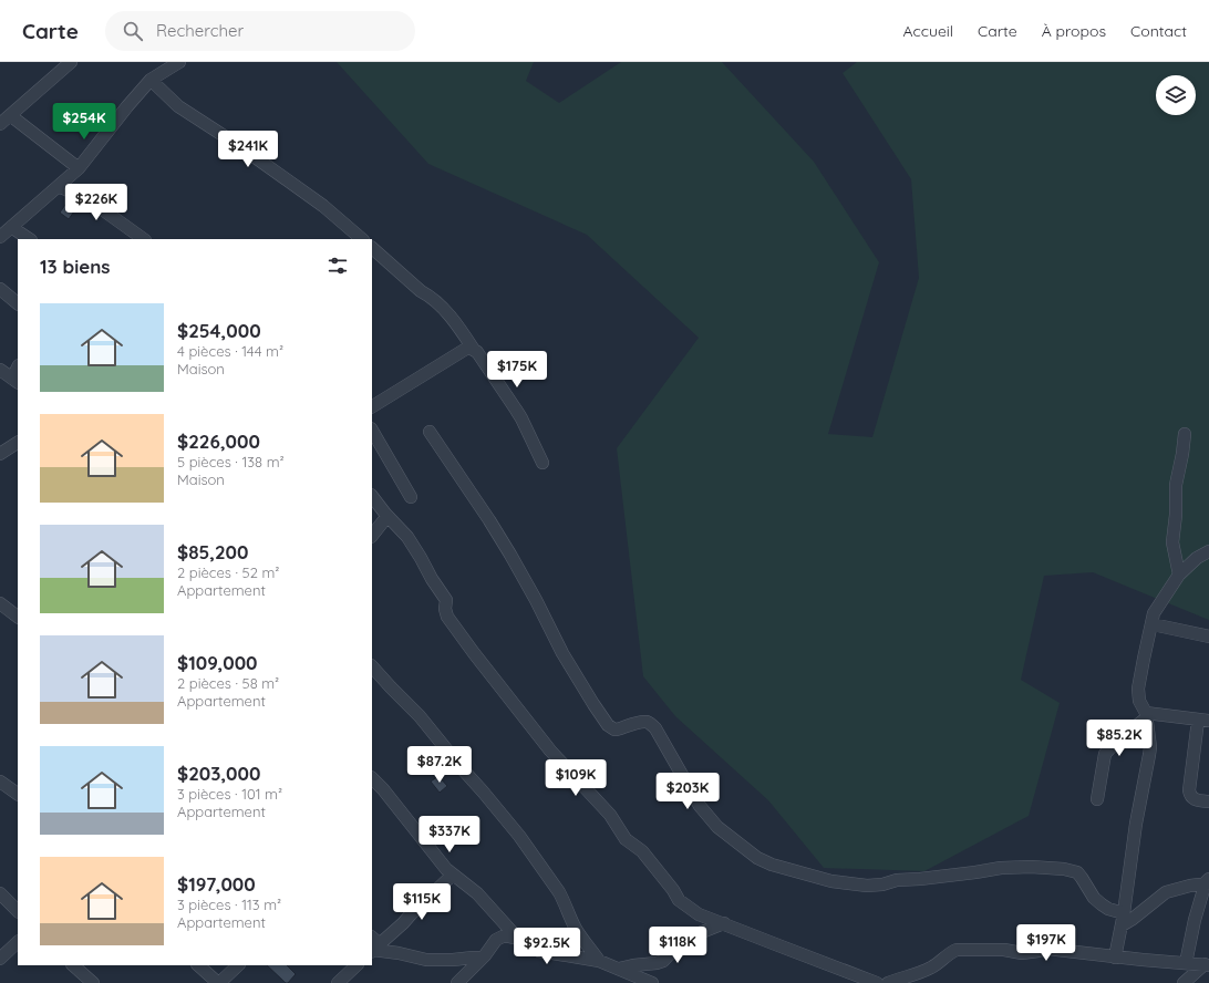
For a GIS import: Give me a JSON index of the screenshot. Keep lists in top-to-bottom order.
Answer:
{
  "page": {
    "header": "Carte",
    "search": "Rechercher",
    "nav": [
      "Accueil",
      "Carte",
      "À propos",
      "Contact"
    ],
    "price": [
      "$254K",
      "$241K",
      "$226K",
      "$175K",
      "$85.2K",
      "$87.2K",
      "$109K",
      "$203K",
      "$337K",
      "$115K",
      "$197K",
      "$118K",
      "$92.5K"
    ],
    "heading": "13 biens",
    "list": [
      {
        "name": "$254,000",
        "note": "4 pièces · 144 m² · Maison"
      },
      {
        "name": "$226,000",
        "note": "5 pièces · 138 m² · Maison"
      },
      {
        "name": "$85,200",
        "note": "2 pièces · 52 m² · Appartement"
      },
      {
        "name": "$109,000",
        "note": "2 pièces · 58 m² · Appartement"
      },
      {
        "name": "$203,000",
        "note": "3 pièces · 101 m² · Appartement"
      },
      {
        "name": "$197,000",
        "note": "3 pièces · 113 m² · Appartement"
      }
    ]
  }
}
